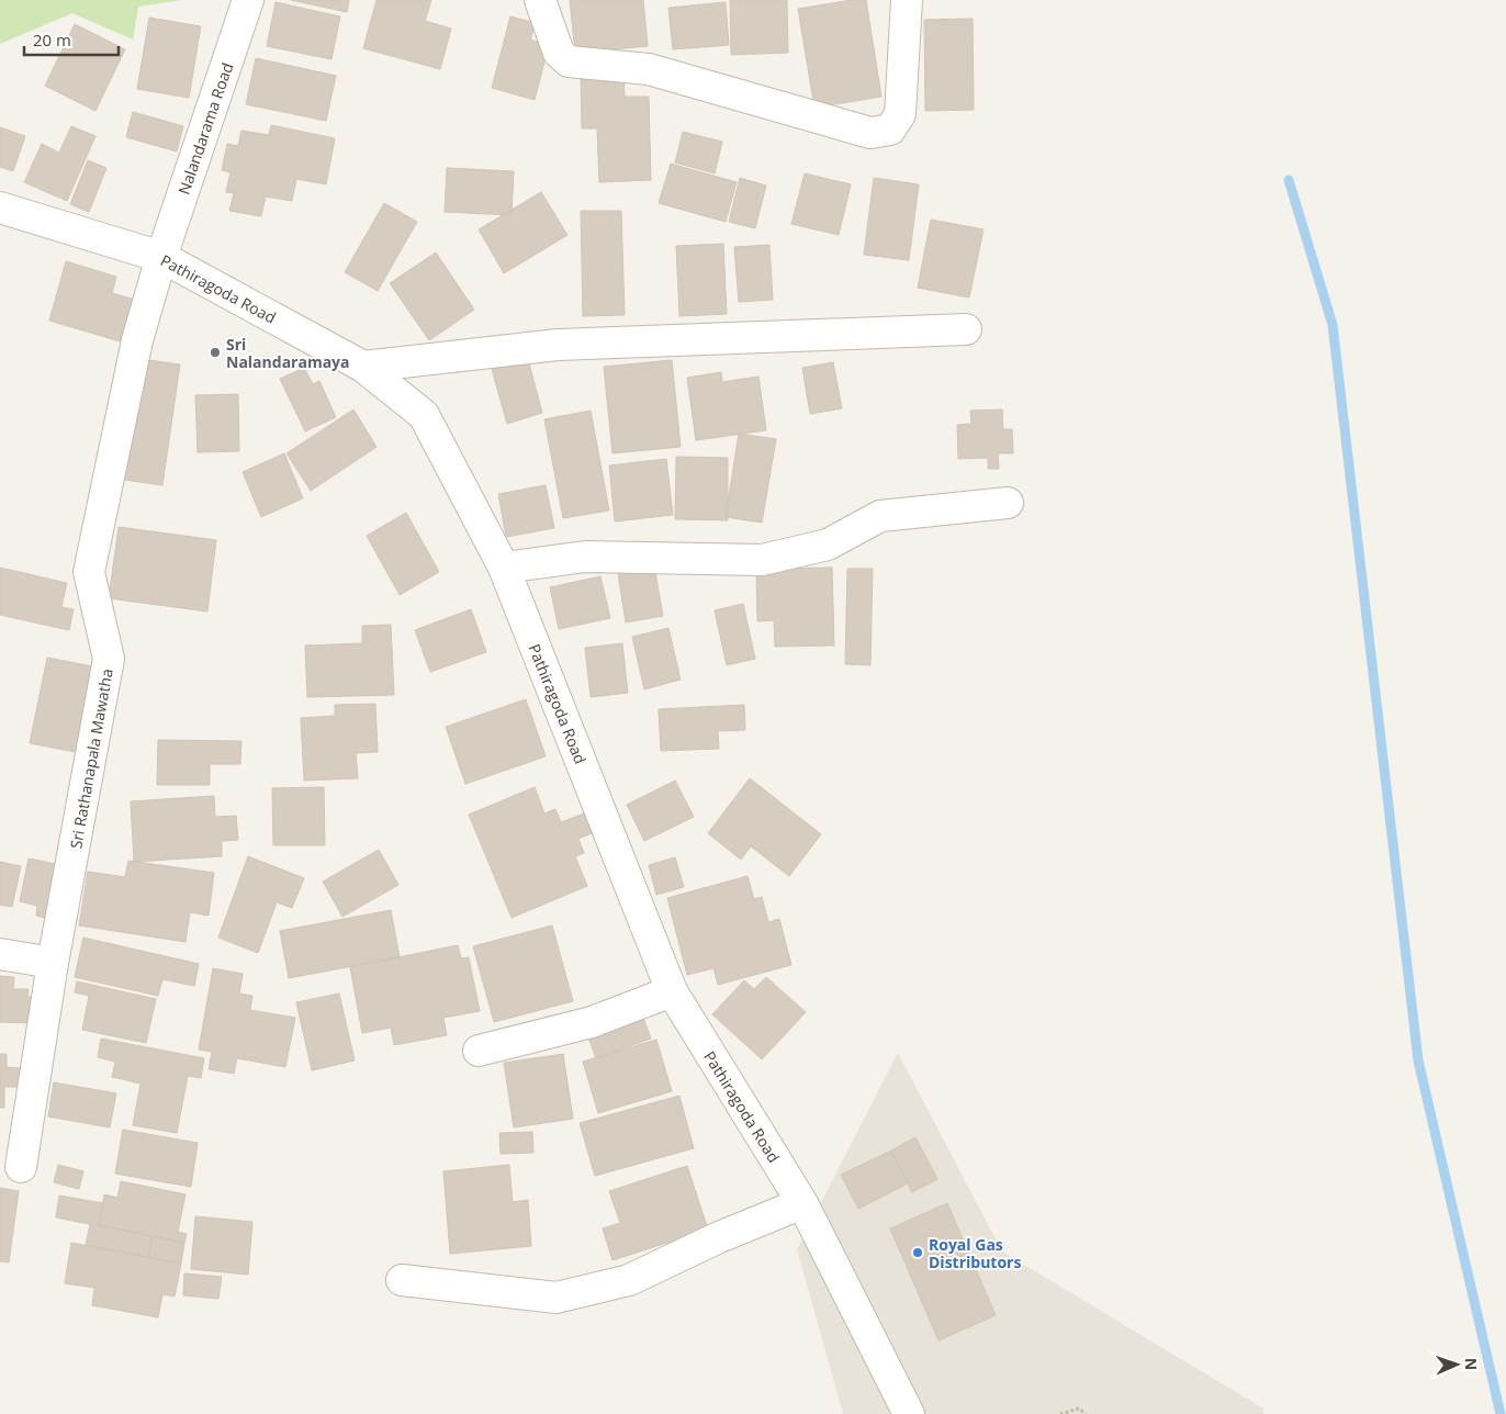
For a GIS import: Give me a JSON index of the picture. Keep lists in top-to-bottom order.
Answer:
{
  "streets": {
    "street": ["Nalandarama Road", "Pathiragoda Road", "Sri Rathanapala Mawatha"]
  },
  "crossings": [
    ["Nalandarama Road", "Pathiragoda Road"],
    ["Nalandarama Road", "Sri Rathanapala Mawatha"],
    ["Pathiragoda Road", "Sri Rathanapala Mawatha"]
  ],
  "places": ["Sri Nalandaramaya", "Royal Gas Distributors"],
  "scale_bar": "20 m",
  "north": "right"
}
